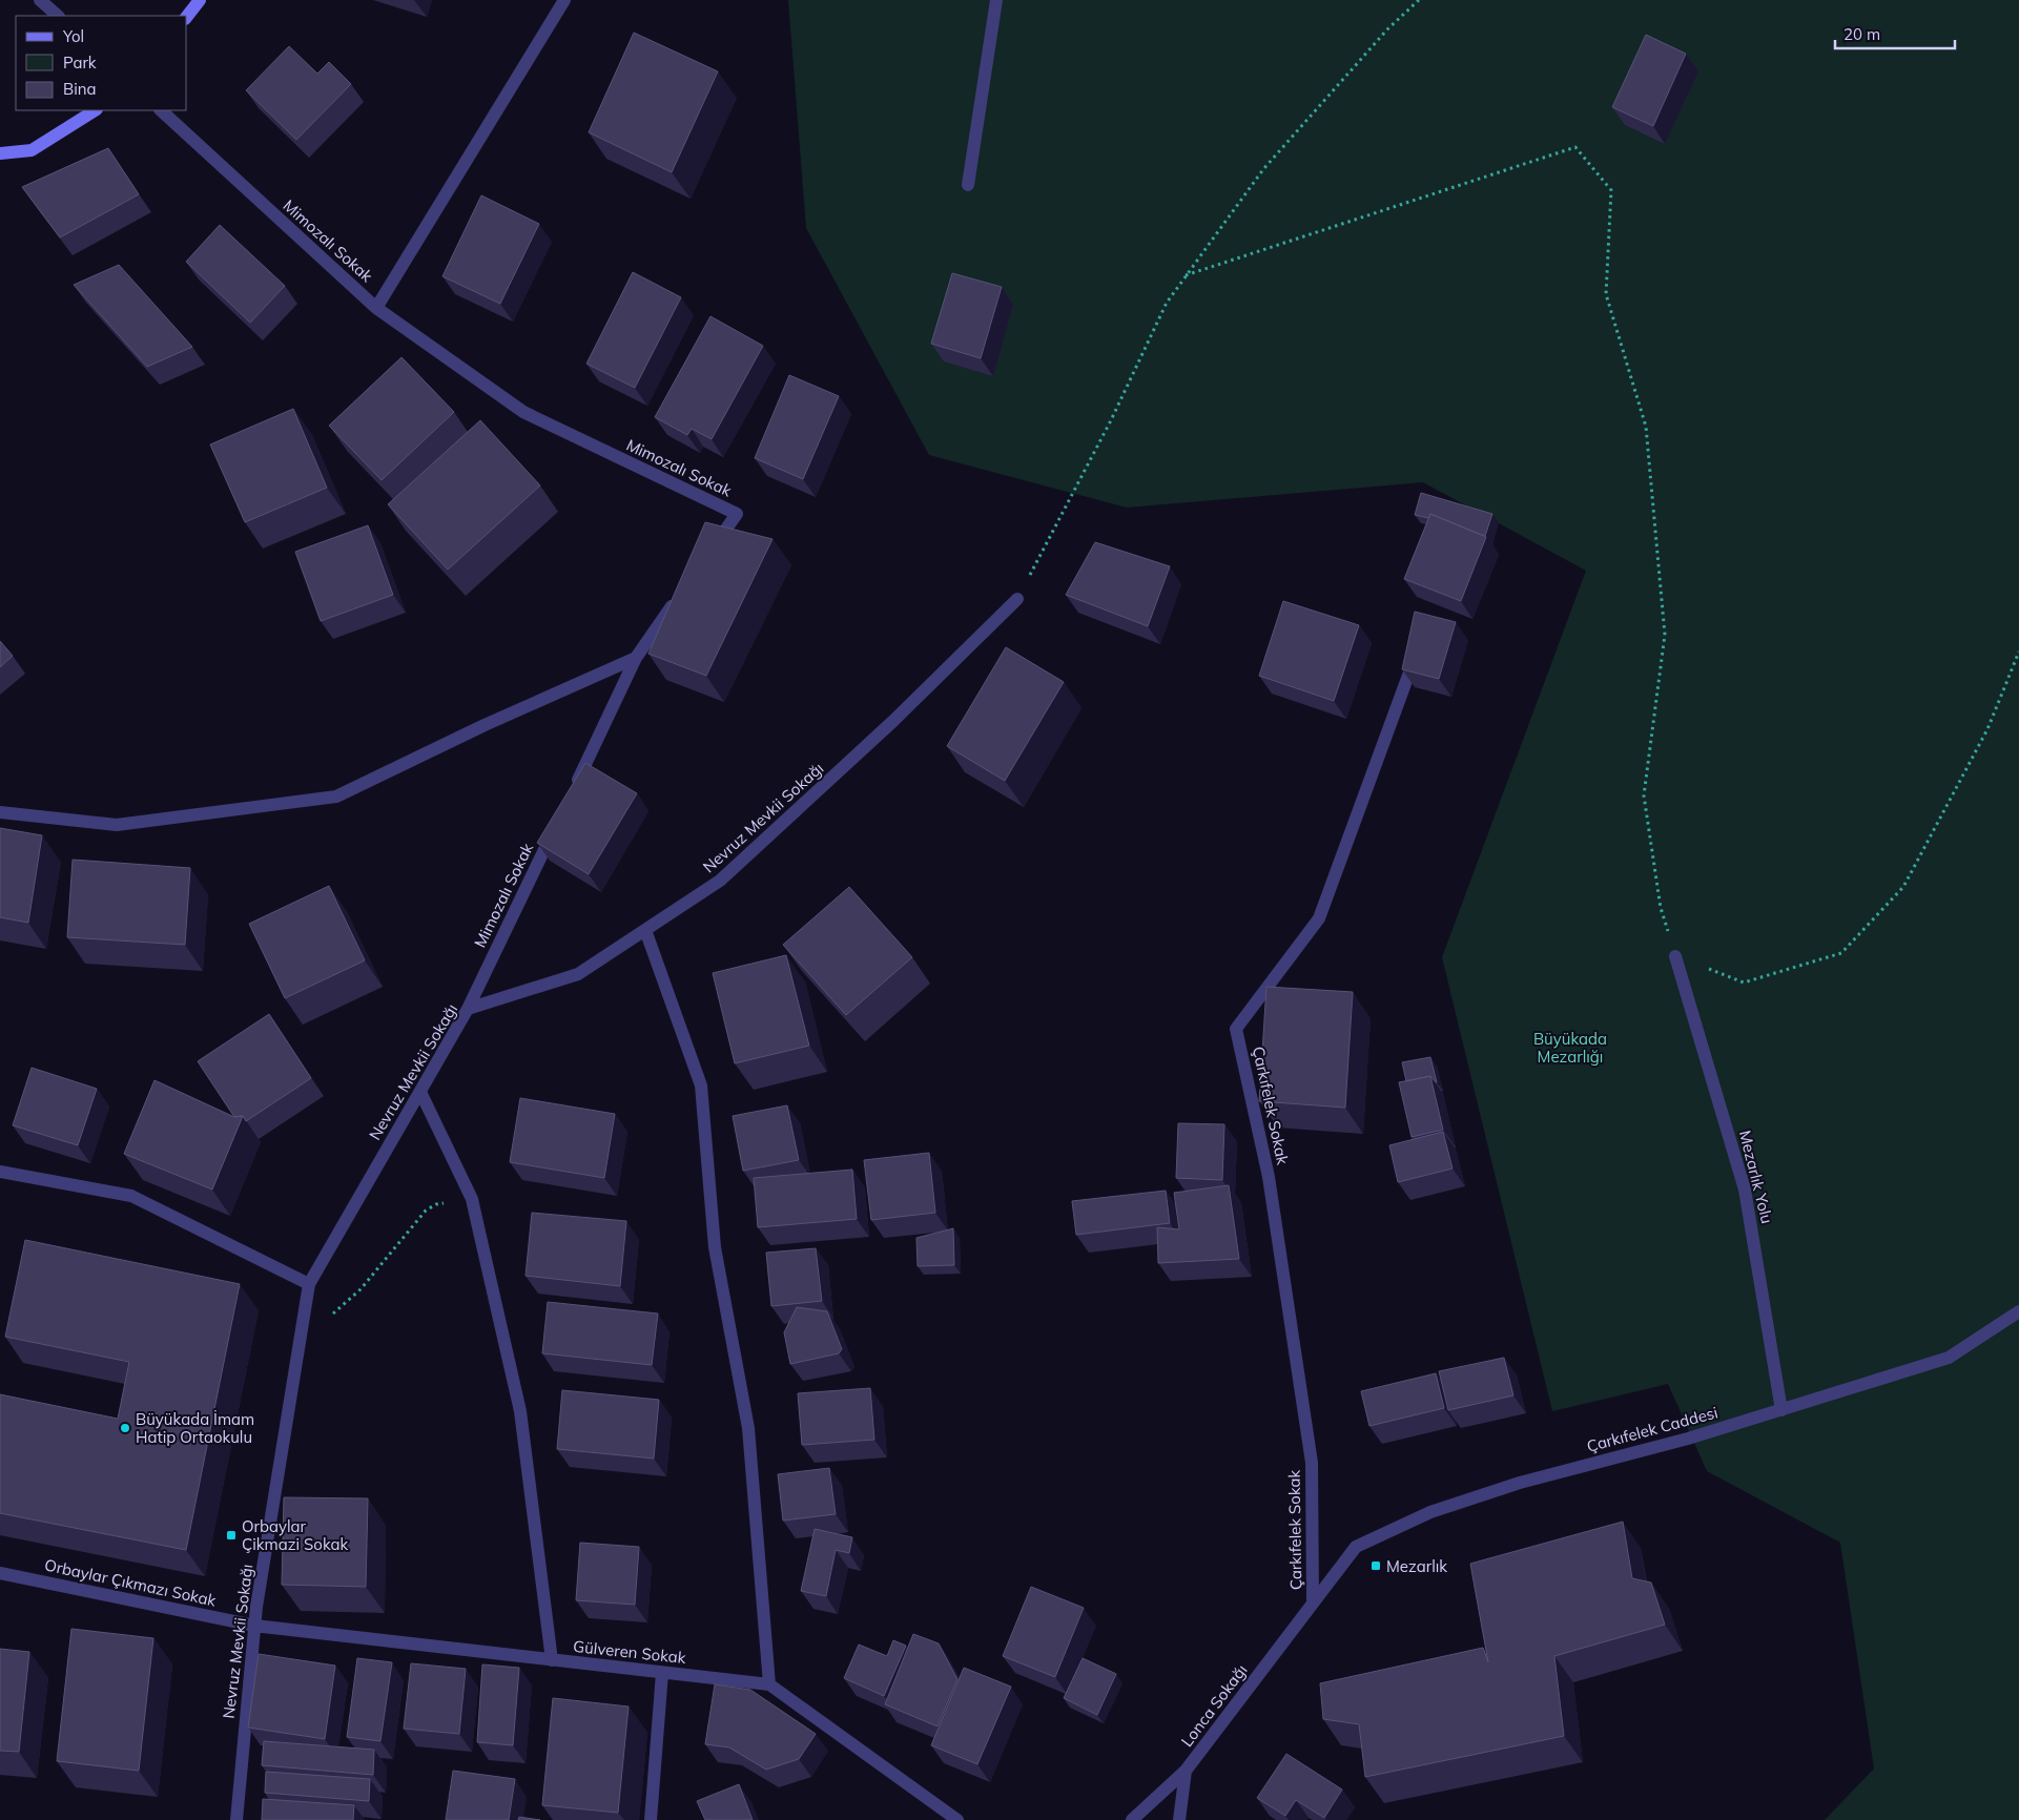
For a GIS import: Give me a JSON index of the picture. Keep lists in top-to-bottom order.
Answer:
{
  "streets": {
    "street": [
      "Mimozalı Sokak",
      "Nevruz Mevkii Sokağı",
      "Çarkıfelek Sokak",
      "Mezarlık Yolu",
      "Çarkıfelek Caddesi",
      "Orbaylar Çıkmazı Sokak",
      "Gülveren Sokak",
      "Lonca Sokağı"
    ]
  },
  "crossings": [
    ["Mimozalı Sokak", "Nevruz Mevkii Sokağı"],
    ["Nevruz Mevkii Sokağı", "Orbaylar Çıkmazı Sokak"],
    ["Nevruz Mevkii Sokağı", "Gülveren Sokak"],
    ["Çarkıfelek Sokak", "Çarkıfelek Caddesi"],
    ["Çarkıfelek Sokak", "Lonca Sokağı"],
    ["Mezarlık Yolu", "Çarkıfelek Caddesi"],
    ["Çarkıfelek Caddesi", "Lonca Sokağı"],
    ["Orbaylar Çıkmazı Sokak", "Gülveren Sokak"]
  ],
  "parks": ["Büyükada Mezarlığı"],
  "places": {
    "other": ["Büyükada İmam Hatip Ortaokulu"],
    "transit": ["Orbaylar Çikmazi Sokak", "Mezarlık"]
  },
  "legend": ["Yol", "Park", "Bina"],
  "scale_bar": "20 m"
}
